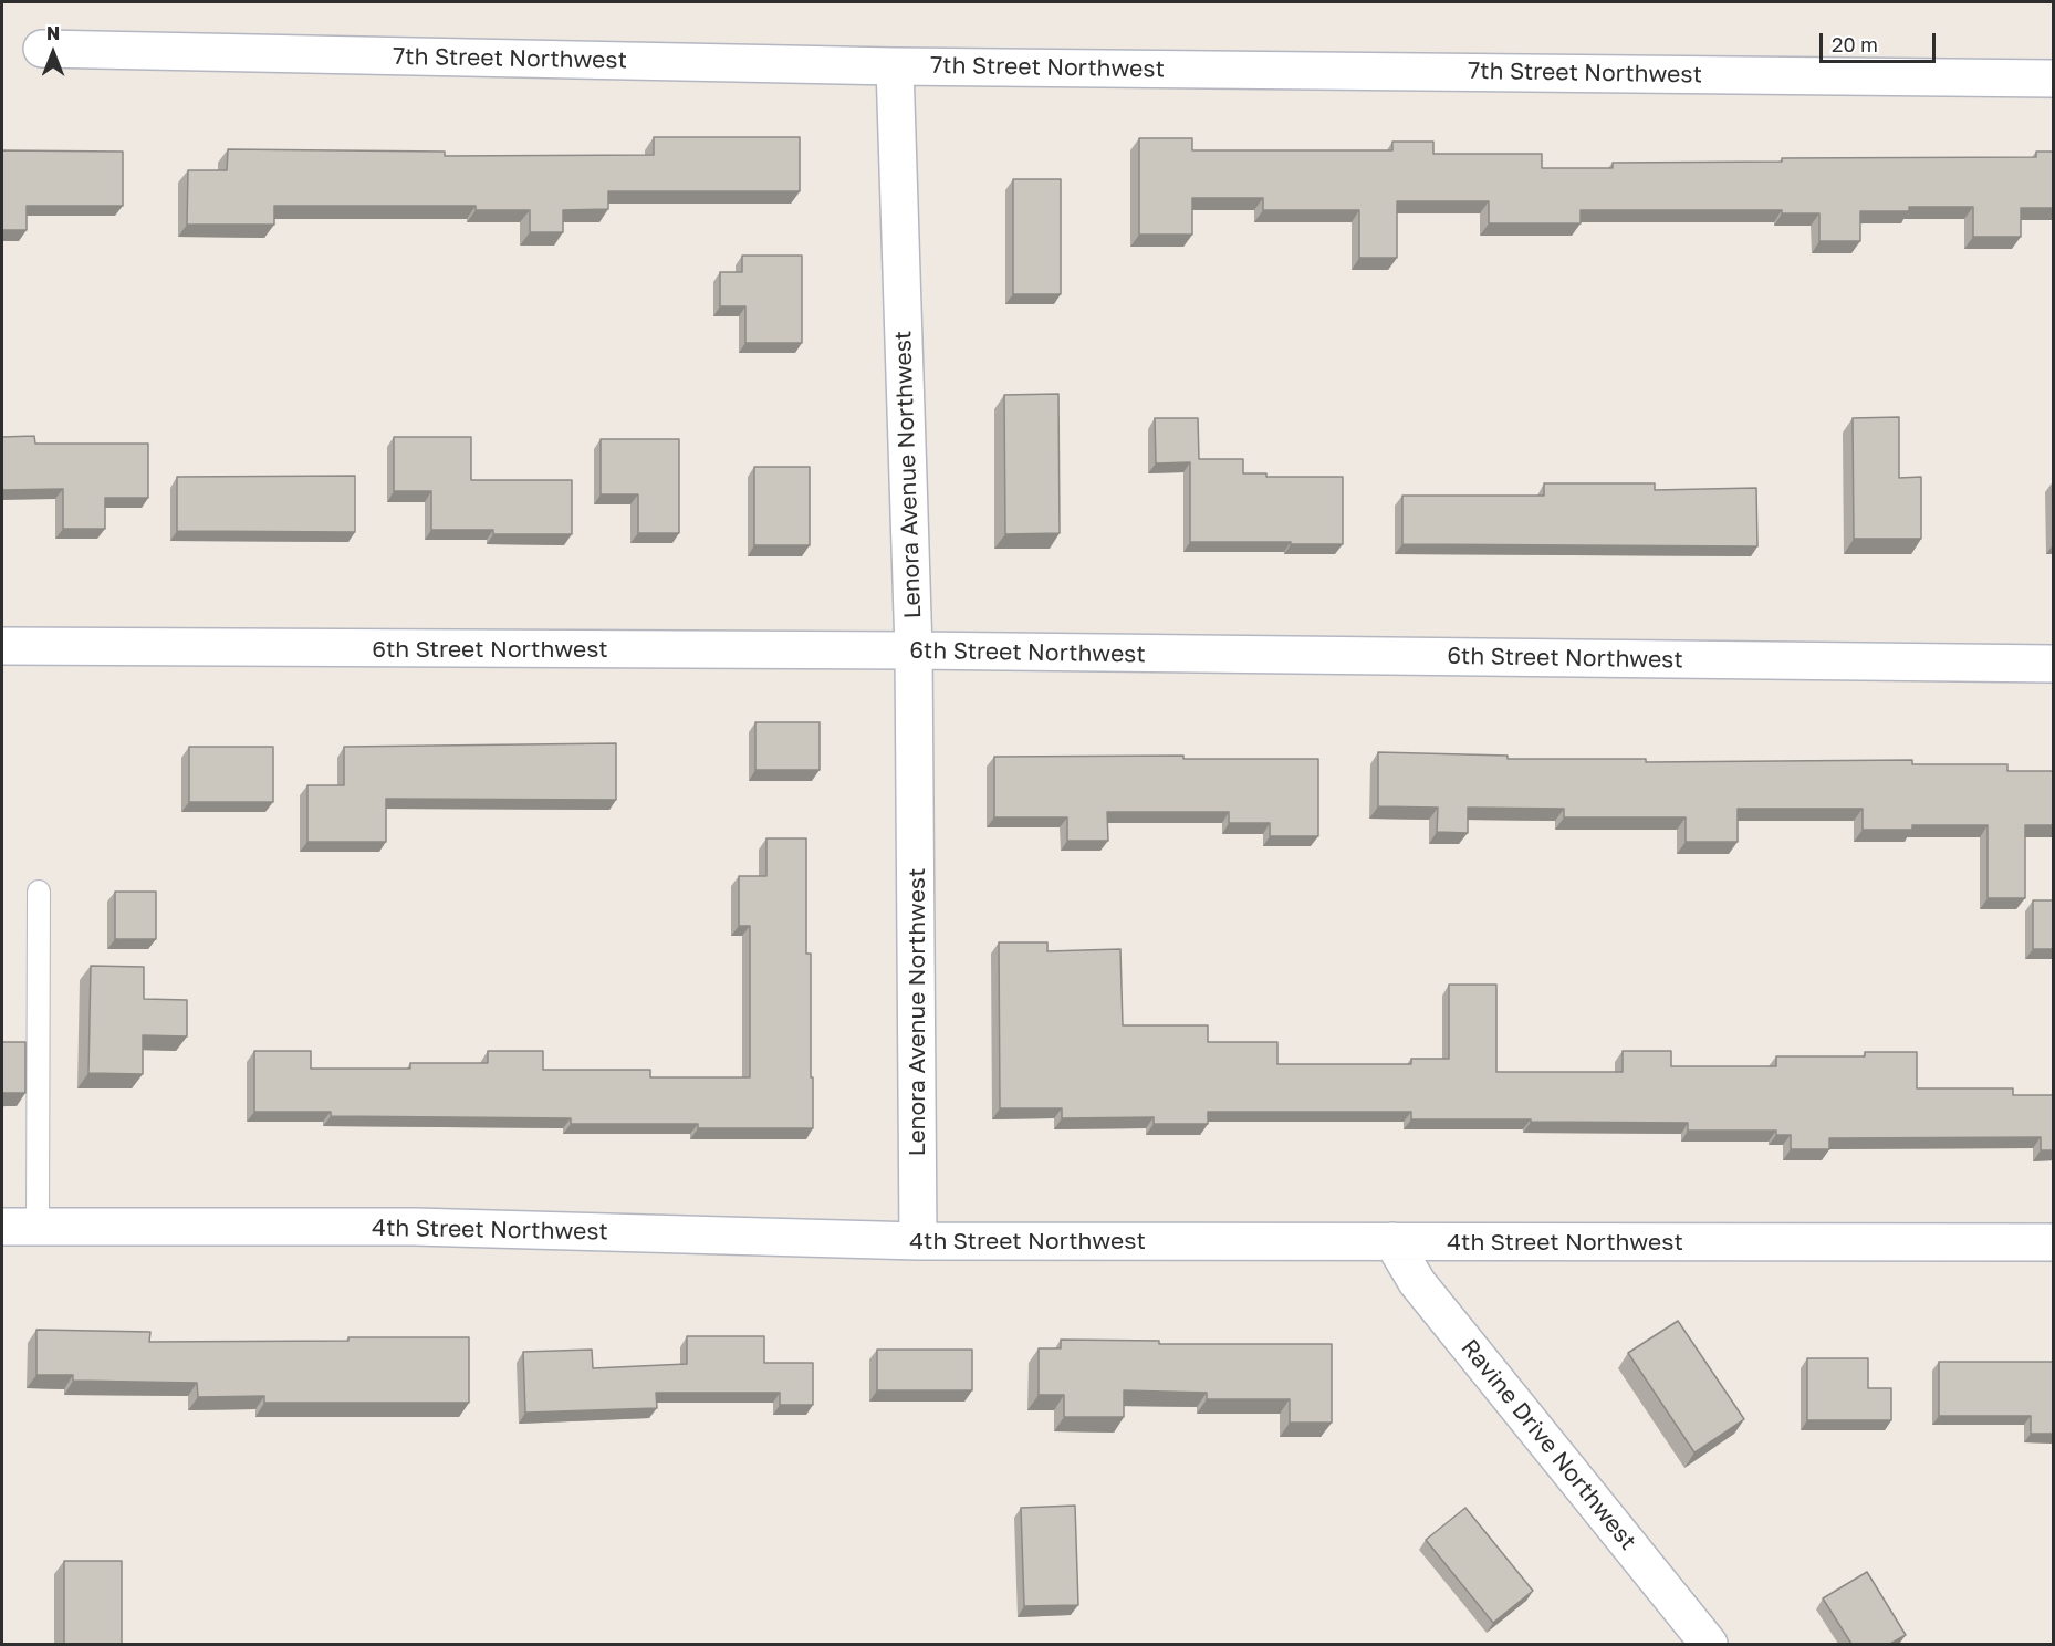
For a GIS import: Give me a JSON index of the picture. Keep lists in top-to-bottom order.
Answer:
{
  "streets": {
    "street": [
      "7th Street Northwest",
      "Lenora Avenue Northwest",
      "6th Street Northwest",
      "4th Street Northwest",
      "Ravine Drive Northwest"
    ]
  },
  "crossings": [
    ["7th Street Northwest", "Lenora Avenue Northwest"],
    ["Lenora Avenue Northwest", "6th Street Northwest"],
    ["Lenora Avenue Northwest", "4th Street Northwest"],
    ["4th Street Northwest", "Ravine Drive Northwest"]
  ],
  "scale_bar": "20 m",
  "north": "top"
}
